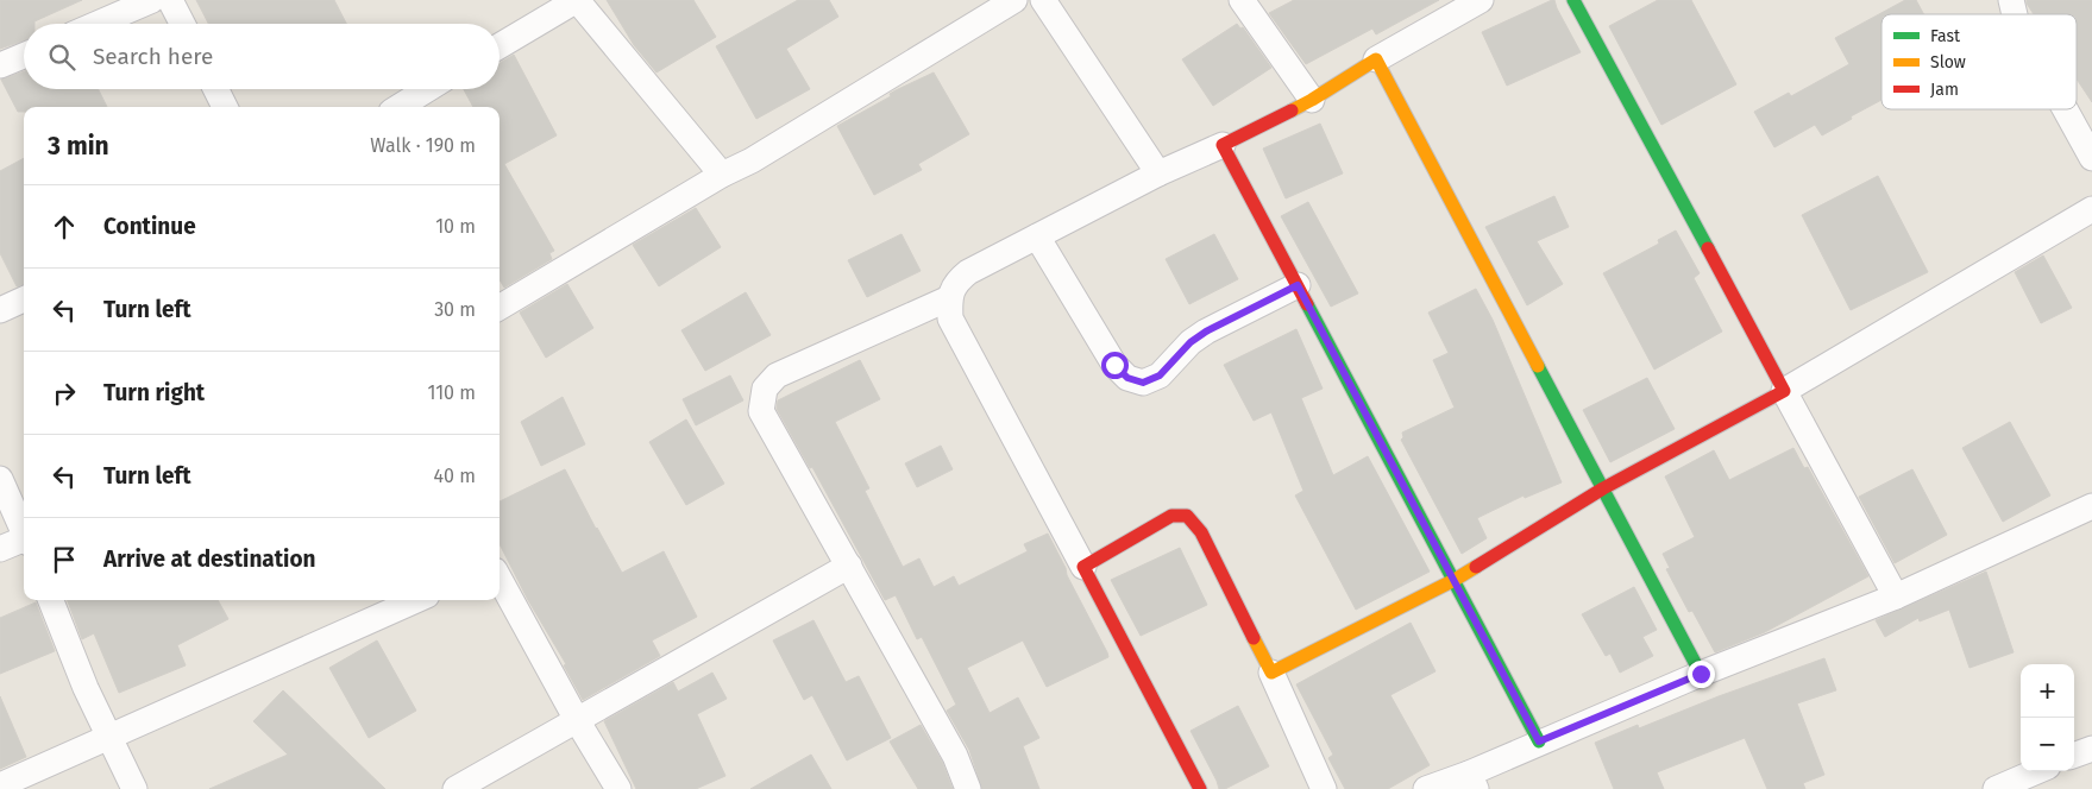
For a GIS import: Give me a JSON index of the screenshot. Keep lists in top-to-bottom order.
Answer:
{
  "legend": ["Fast", "Slow", "Jam"],
  "page": {
    "search": "Search here",
    "heading": ["3 min", "Walk · 190 m"],
    "list": [
      ["Continue", "10 m"],
      ["Turn left", "30 m"],
      ["Turn right", "110 m"],
      ["Turn left", "40 m"],
      "Arrive at destination"
    ],
    "map_buttons": ["+", "−"]
  }
}
